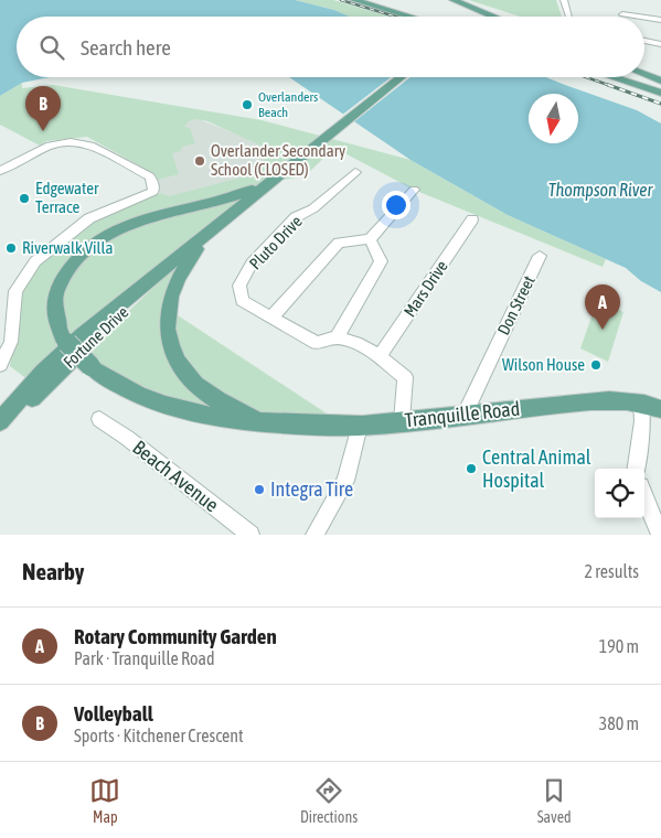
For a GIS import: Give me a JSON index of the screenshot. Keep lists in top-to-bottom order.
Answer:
{
  "streets": {
    "main road": ["Fortune Drive", "Tranquille Road"],
    "street": [
      "Pluto Drive",
      "Mars Drive",
      "Don Street",
      "Beach Avenue"
    ]
  },
  "crossings": [
    ["Don Street", "Tranquille Road"],
    ["Fortune Drive", "Tranquille Road"]
  ],
  "water": ["Thompson River"],
  "places": [
    "Overlanders Beach",
    "Overlander Secondary School (CLOSED)",
    "Edgewater Terrace",
    "Riverwalk Villa",
    "Wilson House",
    "Central Animal Hospital",
    "Integra Tire"
  ],
  "north": "bottom",
  "page": {
    "search": "Search here",
    "pins": ["B", "A"],
    "heading": ["Nearby", "2 results"],
    "list": [
      {
        "mark": "A",
        "name": "Rotary Community Garden",
        "note": "Park · Tranquille Road",
        "value": "190 m"
      },
      {
        "mark": "B",
        "name": "Volleyball",
        "note": "Sports · Kitchener Crescent",
        "value": "380 m"
      }
    ],
    "nav": ["Map", "Directions", "Saved"]
  }
}
